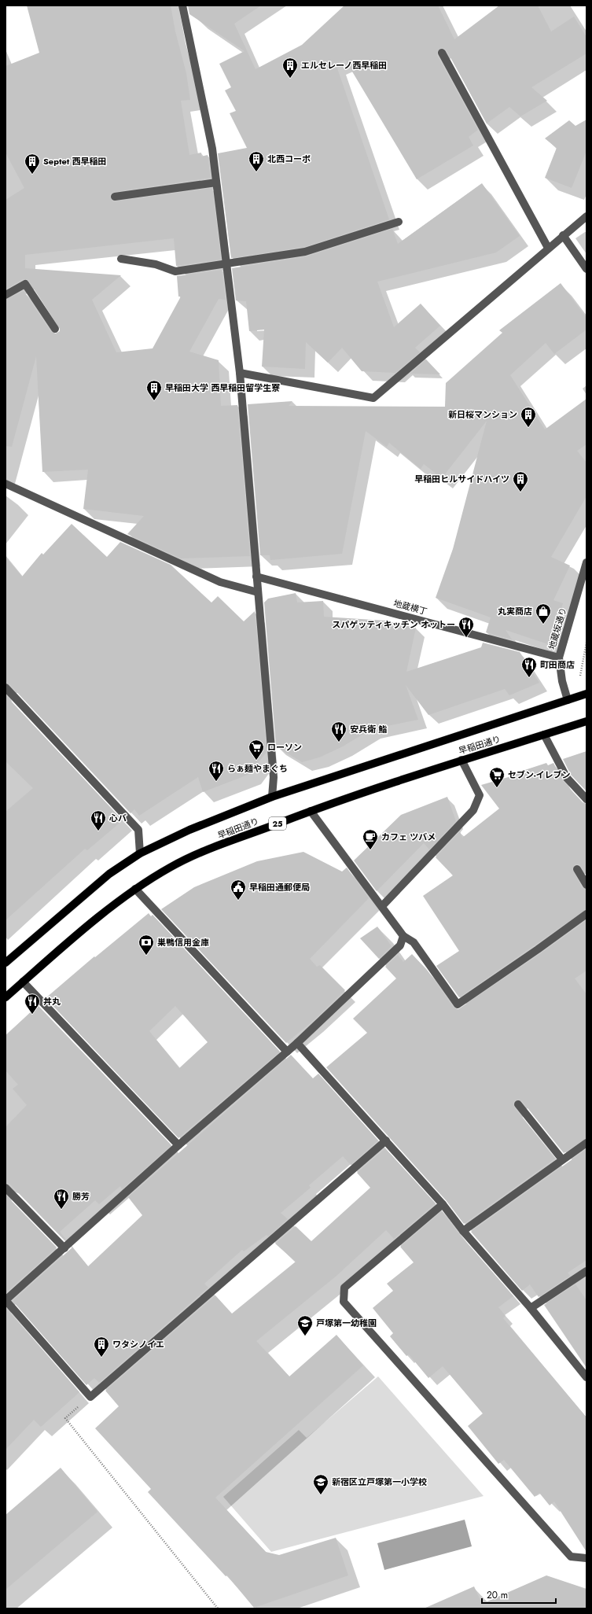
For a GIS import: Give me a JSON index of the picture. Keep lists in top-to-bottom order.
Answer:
{
  "streets": {
    "main road": ["早稲田通り", "25"],
    "street": ["地蔵横丁", "地蔵坂通り"]
  },
  "crossings": [
    ["地蔵横丁", "地蔵坂通り"],
    ["地蔵坂通り", "早稲田通り"]
  ],
  "places": {
    "building": [
      "エルセレーノ西早稲田",
      "北西コーポ",
      "Septet 西早稲田",
      "早稲田大学 西早稲田留学生寮",
      "新日桜マンション",
      "早稲田ヒルサイドハイツ",
      "ワタシノイエ"
    ],
    "shop": ["丸実商店"],
    "restaurant": [
      "スパゲッティキッチン オットー",
      "町田商店",
      "安兵衛 鮨",
      "らぁ麺やまぐち",
      "心バ",
      "丼丸",
      "勝芳"
    ],
    "supermarket": ["ローソン", "セブン-イレブン"],
    "cafe": ["カフェ ツバメ"],
    "public building": ["早稲田通郵便局"],
    "bank": ["巣鴨信用金庫"],
    "school or university": ["戸塚第一幼稚園", "新宿区立戸塚第一小学校"]
  },
  "scale_bar": "20 m"
}
